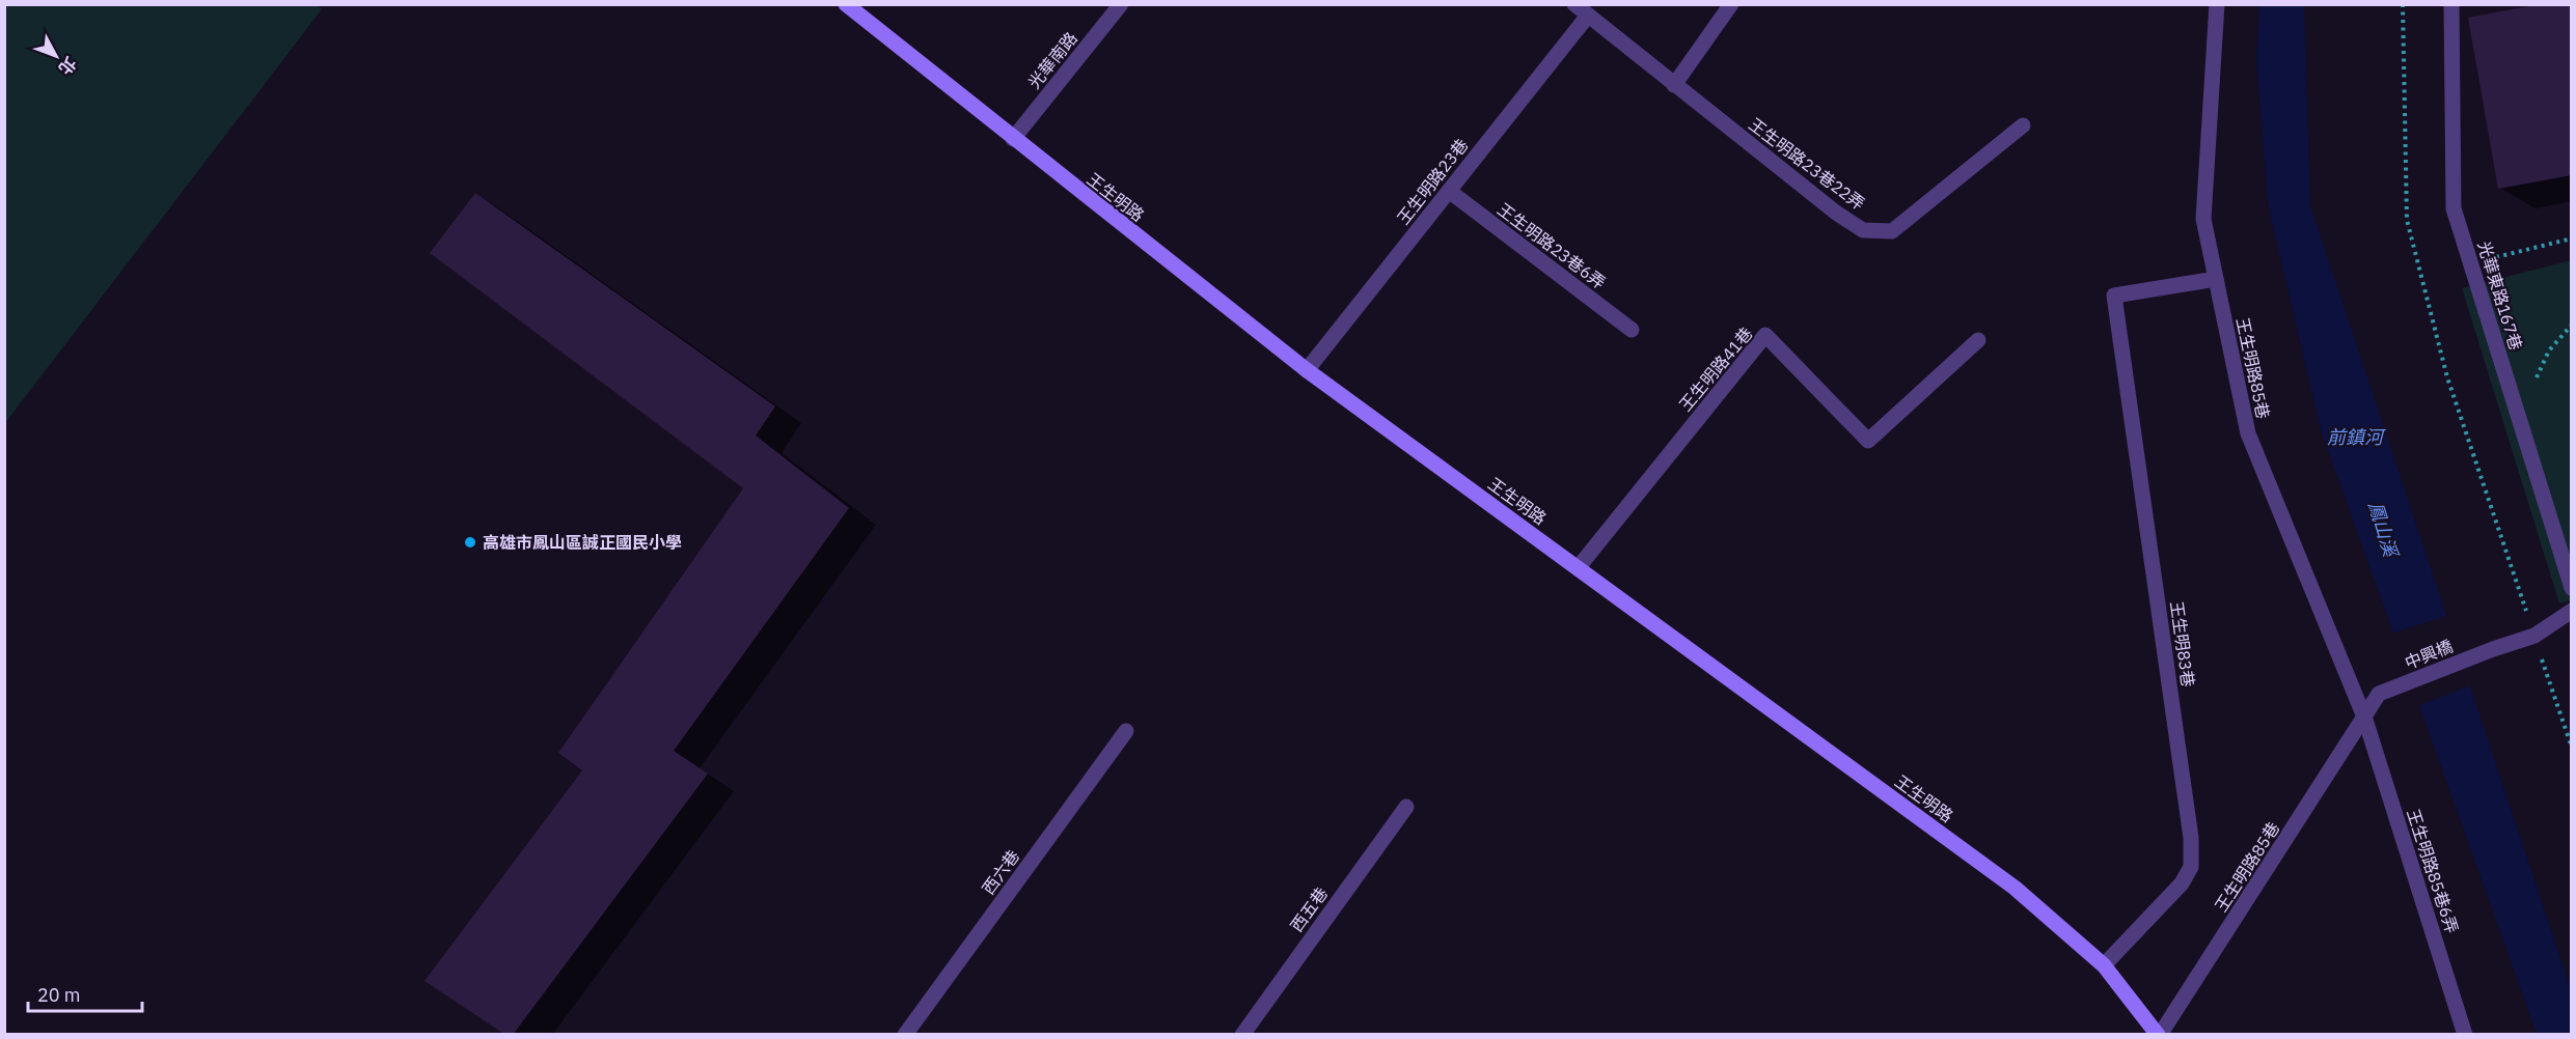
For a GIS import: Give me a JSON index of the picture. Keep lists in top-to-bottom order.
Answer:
{
  "streets": {
    "main road": ["王生明路"],
    "street": [
      "光華南路",
      "王生明路23巷22弄",
      "王生明路23巷",
      "王生明路23巷6弄",
      "光華東路167巷",
      "王生明路85巷",
      "王生明路41巷",
      "王生明83巷",
      "中興橋",
      "王生明路85巷6弄",
      "西六巷",
      "西五巷"
    ]
  },
  "crossings": [
    ["光華南路", "王生明路"],
    ["王生明路23巷22弄", "王生明路23巷"],
    ["王生明路23巷", "王生明路"],
    ["王生明路23巷", "王生明路23巷6弄"],
    ["王生明路", "王生明路85巷"],
    ["王生明路", "王生明路41巷"],
    ["王生明路", "王生明83巷"],
    ["王生明路85巷", "王生明83巷"],
    ["王生明路85巷", "中興橋"],
    ["王生明路85巷", "王生明路85巷6弄"]
  ],
  "water": ["前鎮河", "鳳山溪"],
  "places": ["高雄市鳳山區誠正國民小學"],
  "scale_bar": "20 m",
  "north": "bottom right"
}
